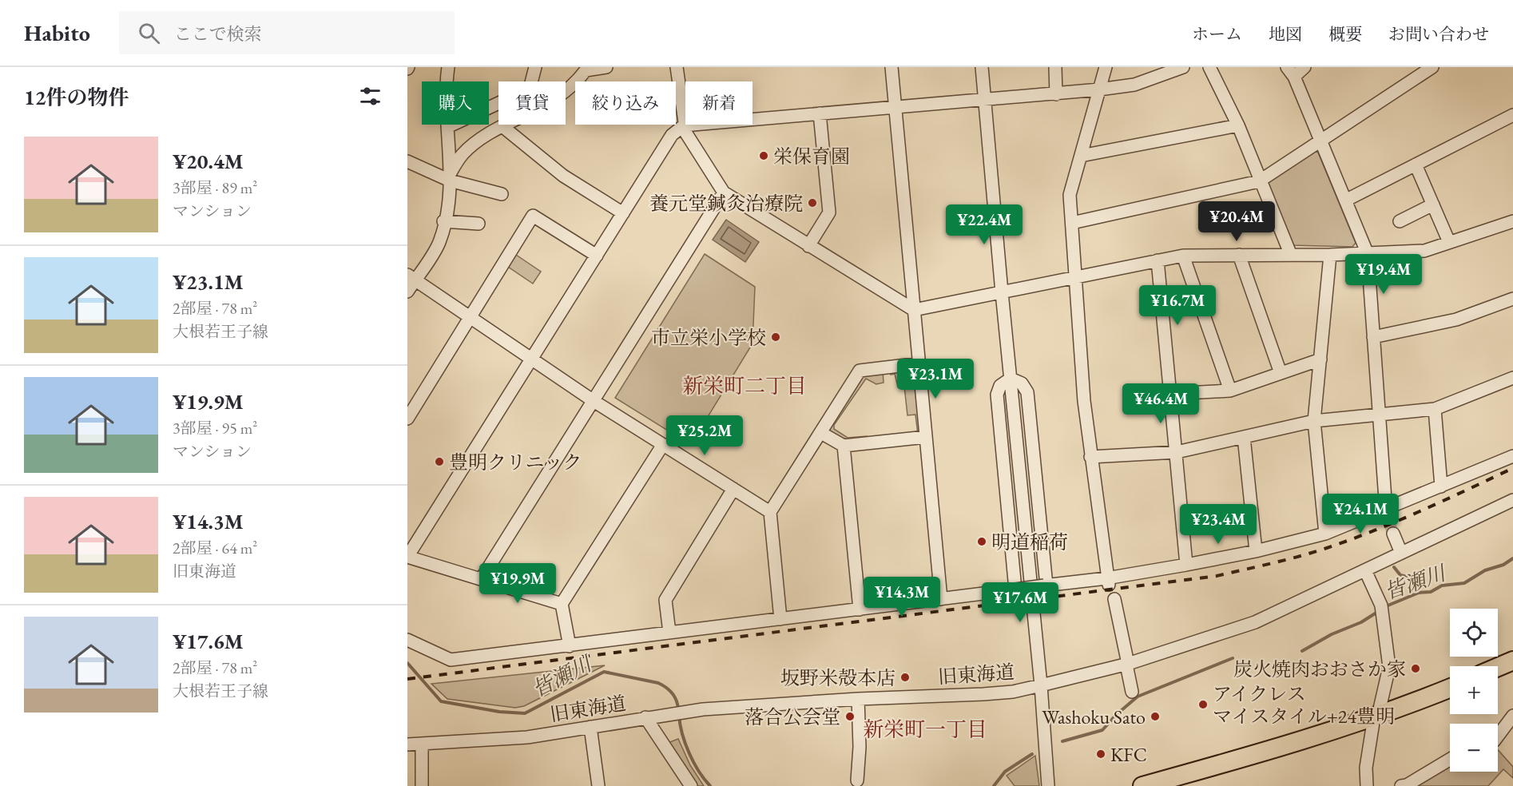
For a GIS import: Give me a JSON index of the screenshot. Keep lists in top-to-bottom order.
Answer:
{
  "streets": {
    "street": ["旧東海道"]
  },
  "districts": ["新栄町二丁目", "新栄町一丁目"],
  "water": ["皆瀬川"],
  "places": [
    "栄保育園",
    "養元堂鍼灸治療院",
    "市立栄小学校",
    "豊明クリニック",
    "明道稲荷",
    "炭火焼肉おおさか家",
    "坂野米殻本店",
    "アイクレス マイスタイル+24豊明",
    "落合公会堂",
    "Washoku Sato",
    "KFC"
  ],
  "page": {
    "header": "Habito",
    "search": "ここで検索",
    "nav": [
      "ホーム",
      "地図",
      "概要",
      "お問い合わせ"
    ],
    "heading": "12件の物件",
    "chip": [
      "購入",
      "賃貸",
      "絞り込み",
      "新着"
    ],
    "list": [
      {
        "name": "¥20.4M",
        "note": "3部屋 · 89 m² · マンション"
      },
      {
        "name": "¥23.1M",
        "note": "2部屋 · 78 m² · 大根若王子線"
      },
      {
        "name": "¥19.9M",
        "note": "3部屋 · 95 m² · マンション"
      },
      {
        "name": "¥14.3M",
        "note": "2部屋 · 64 m² · 旧東海道"
      },
      {
        "name": "¥17.6M",
        "note": "2部屋 · 78 m² · 大根若王子線"
      }
    ],
    "price": [
      "¥20.4M",
      "¥22.4M",
      "¥19.4M",
      "¥16.7M",
      "¥23.1M",
      "¥46.4M",
      "¥25.2M",
      "¥24.1M",
      "¥23.4M",
      "¥19.9M",
      "¥14.3M",
      "¥17.6M"
    ],
    "map_buttons": ["+", "−"]
  }
}
